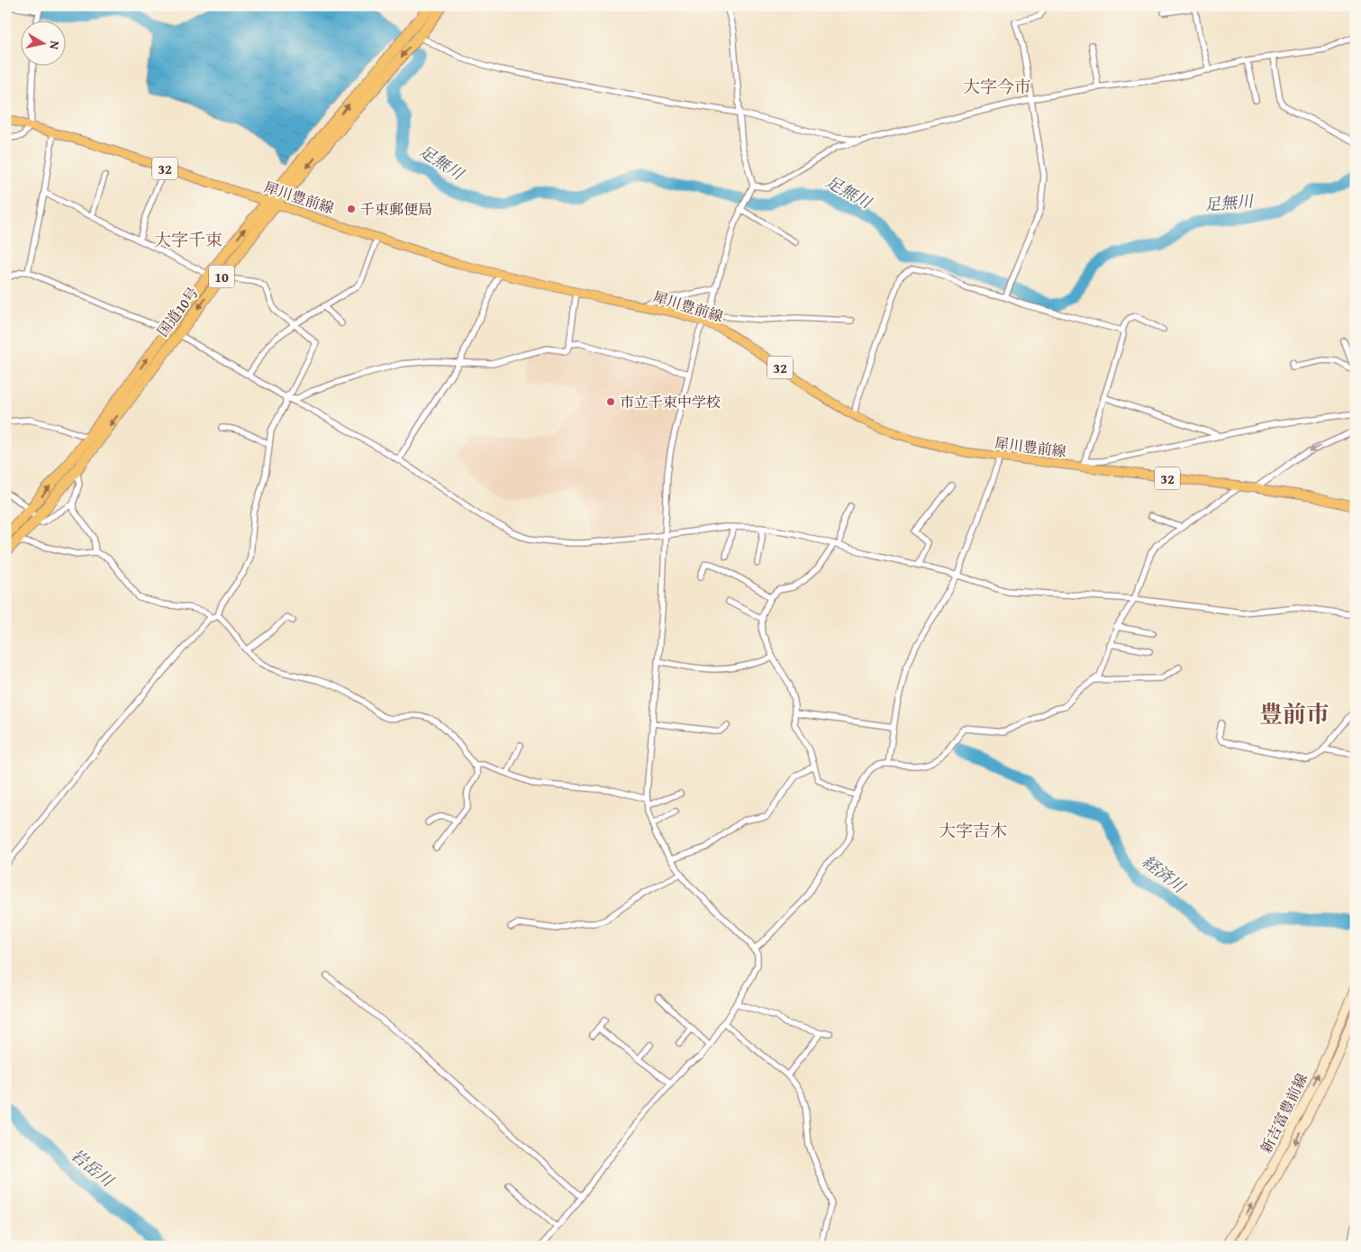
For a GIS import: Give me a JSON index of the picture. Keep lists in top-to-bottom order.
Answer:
{
  "streets": {
    "highway": ["10", "国道10号"],
    "main road": ["32", "犀川豊前線", "新吉富豊前線"]
  },
  "crossings": [
    ["犀川豊前線", "国道10号"]
  ],
  "districts": [
    "大字今市",
    "大字千束",
    "豊前市",
    "大字吉木"
  ],
  "water": ["足無川", "経済川", "岩岳川"],
  "places": ["千束郵便局", "市立千束中学校"],
  "north": "right"
}
